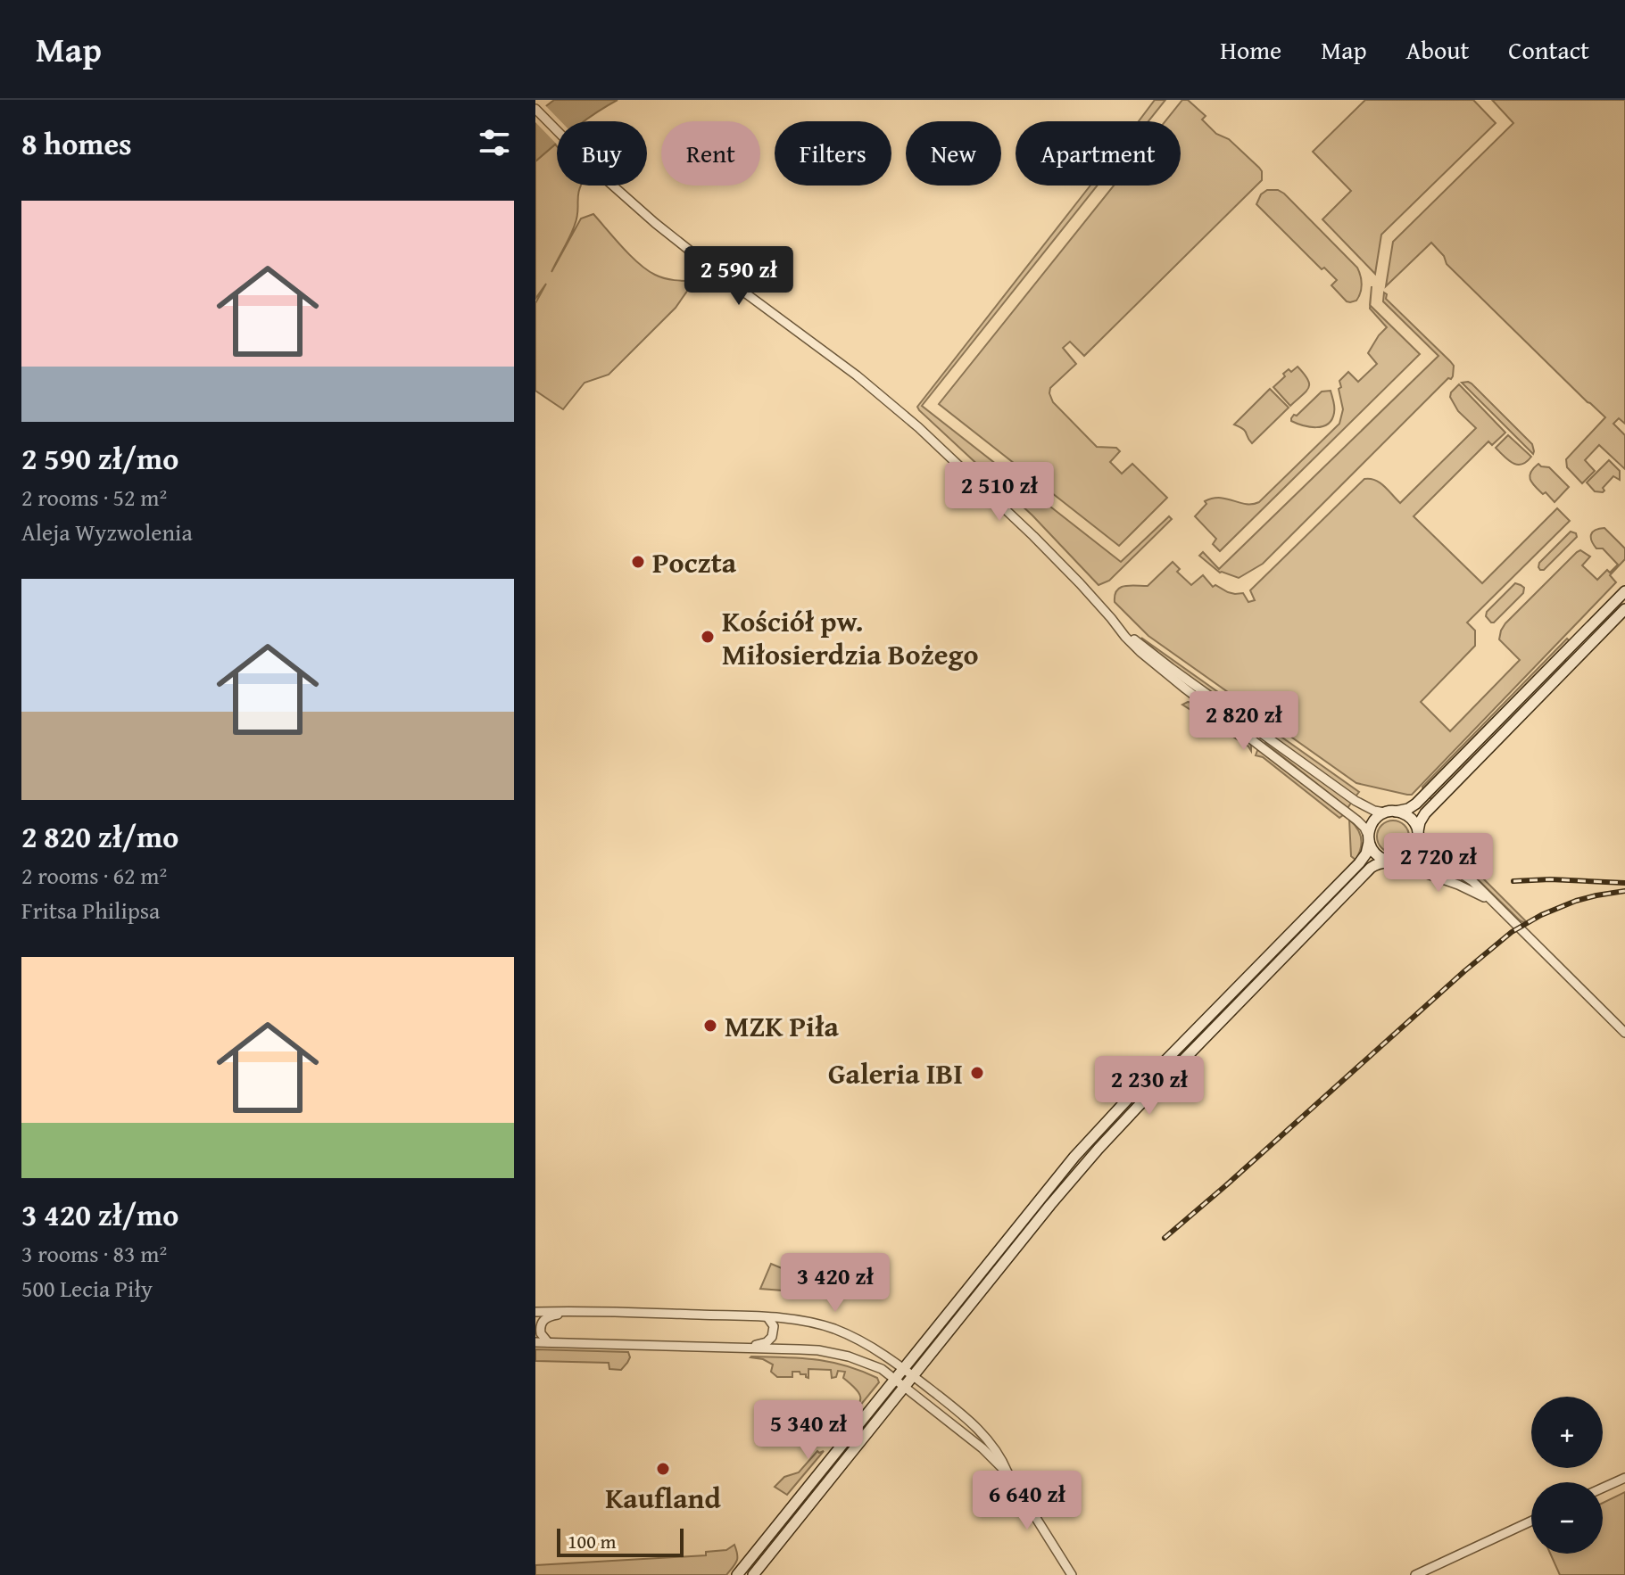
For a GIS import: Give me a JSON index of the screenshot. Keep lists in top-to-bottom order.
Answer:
{
  "places": [
    "Poczta",
    "Kościół pw. Miłosierdzia Bożego",
    "MZK Piła",
    "Galeria IBI",
    "Kaufland"
  ],
  "scale_bar": "100 m",
  "page": {
    "header": "Map",
    "nav": [
      "Home",
      "Map",
      "About",
      "Contact"
    ],
    "heading": "8 homes",
    "chip": [
      "Buy",
      "Rent",
      "Filters",
      "New",
      "Apartment"
    ],
    "list": [
      {
        "name": "2 590 zł/mo",
        "note": "2 rooms · 52 m² · Aleja Wyzwolenia"
      },
      {
        "name": "2 820 zł/mo",
        "note": "2 rooms · 62 m² · Fritsa Philipsa"
      },
      {
        "name": "3 420 zł/mo",
        "note": "3 rooms · 83 m² · 500 Lecia Piły"
      }
    ],
    "price": [
      "2 590 zł",
      "2 510 zł",
      "2 820 zł",
      "2 720 zł",
      "2 230 zł",
      "3 420 zł",
      "5 340 zł",
      "6 640 zł"
    ],
    "map_buttons": ["+", "−"],
    "scale": "100 m"
  }
}
